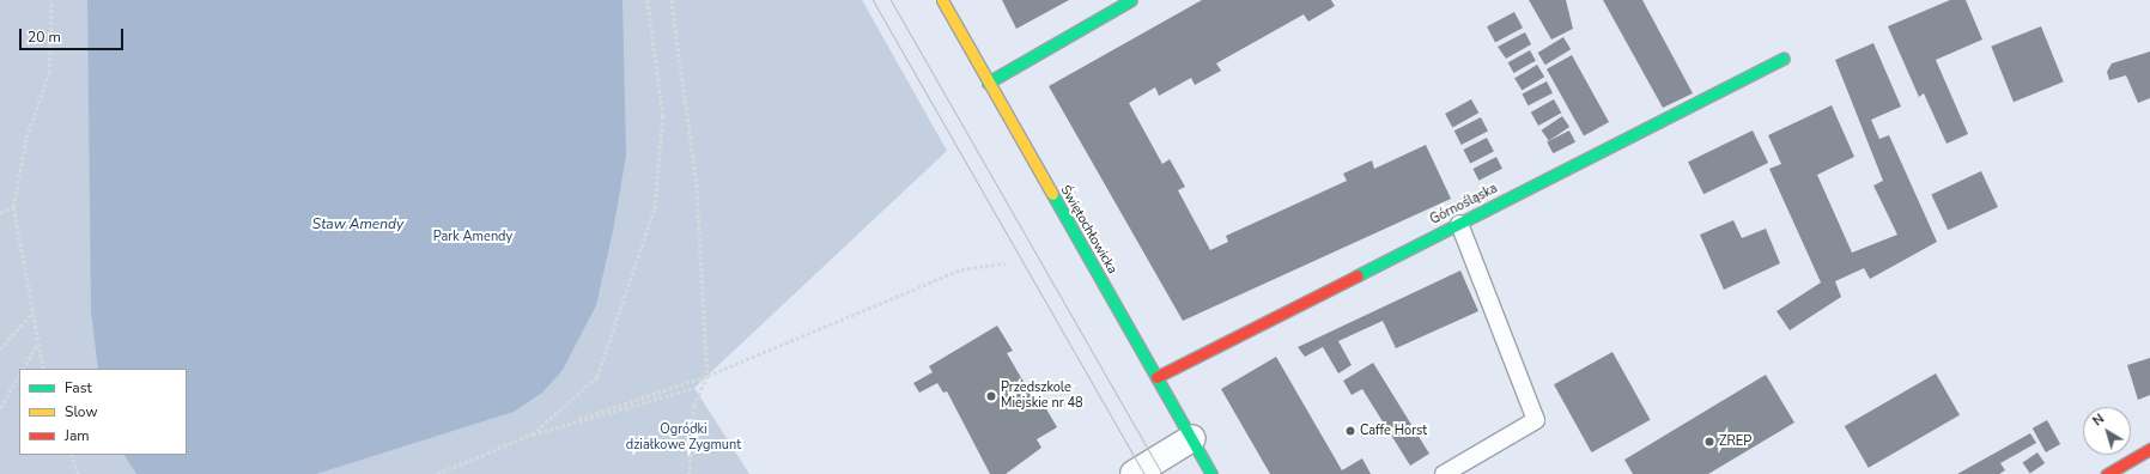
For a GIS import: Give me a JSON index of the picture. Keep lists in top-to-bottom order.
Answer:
{
  "streets": {
    "street": ["Górnośląska", "Świętochłowicka"]
  },
  "crossings": [
    ["Górnośląska", "Świętochłowicka"]
  ],
  "water": ["Staw Amendy"],
  "parks": ["Park Amendy", "Ogródki działkowe Zygmunt"],
  "places": ["Przedszkole Miejskie nr 48", "Caffe Horst", "ZREP"],
  "legend": ["Fast", "Slow", "Jam"],
  "scale_bar": "20 m",
  "north": "top left"
}
